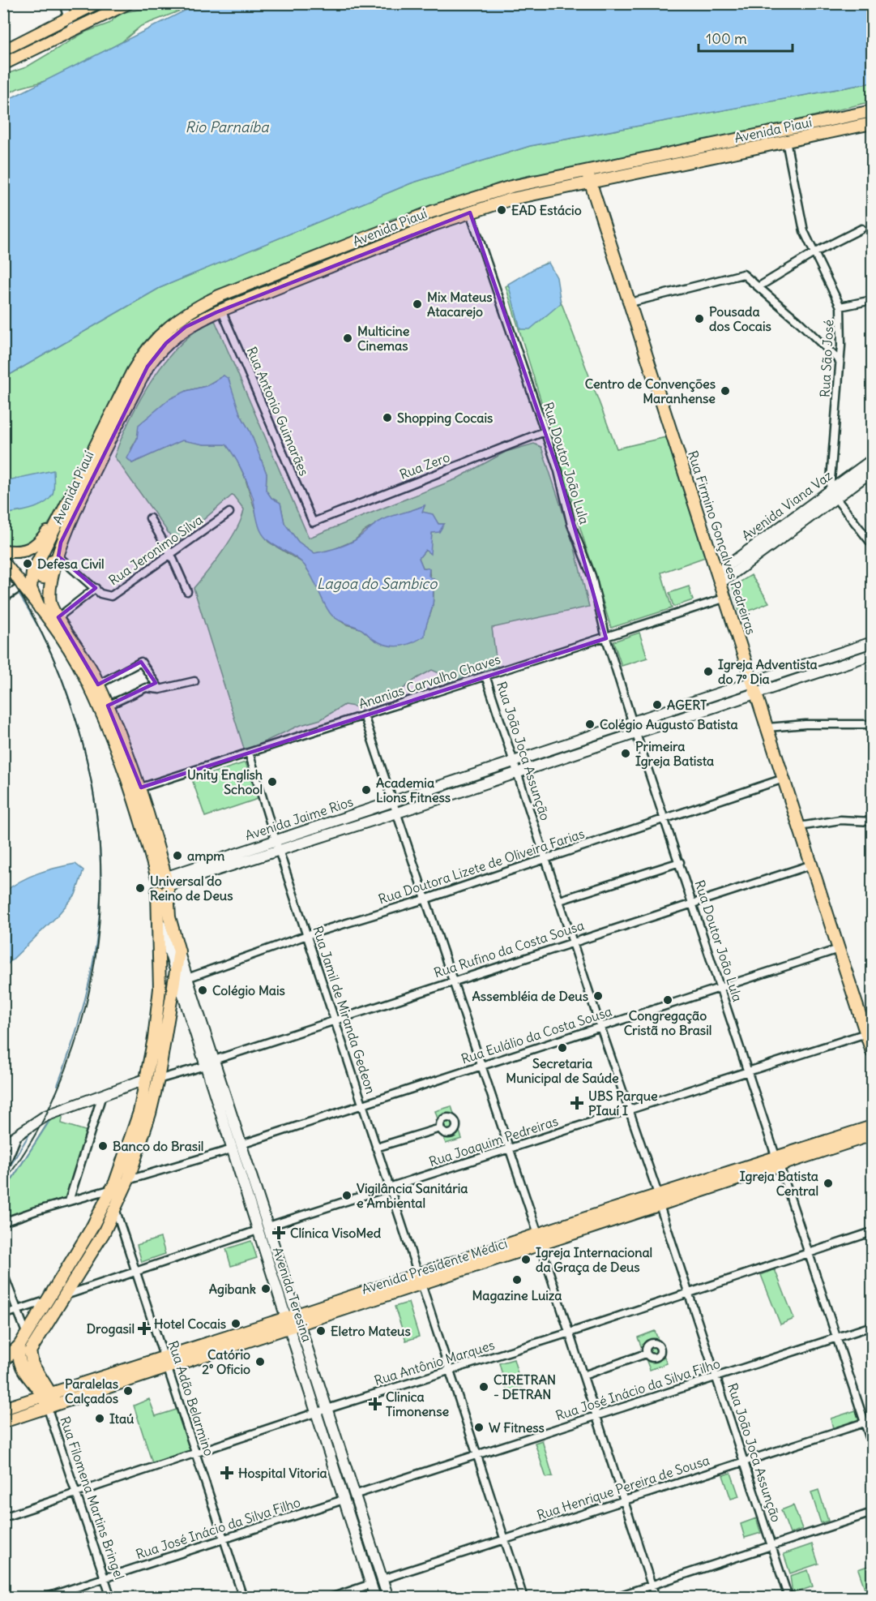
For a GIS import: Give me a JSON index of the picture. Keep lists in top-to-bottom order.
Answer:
{
  "streets": {
    "main road": ["Avenida Piauí", "Rua Firmino Gonçalves Pedreiras", "Avenida Presidente Médici"],
    "street": [
      "Rua São José",
      "Rua Antonio Guimarães",
      "Rua Doutor João Lula",
      "Rua Zero",
      "Avenida Viana Vaz",
      "Rua Jeronimo Silva",
      "Ananias Carvalho Chaves",
      "Rua João Joca Assunção",
      "Avenida Jaime Rios",
      "Rua Doutora Lizete de Oliveira Farias",
      "Rua Rufino da Costa Sousa",
      "Rua Jamil de Miranda Gedeon",
      "Rua Eulálio da Costa Sousa",
      "Rua Joaquim Pedreiras",
      "Avenida Teresina",
      "Rua Antônio Marques",
      "Rua José Inácio da Silva Filho",
      "Rua Adão Belarmino",
      "Rua Henrique Pereira de Sousa",
      "Rua Filomena Martins Bringel"
    ]
  },
  "crossings": [
    ["Avenida Piauí", "Rua São José"],
    ["Avenida Piauí", "Rua Antonio Guimarães"],
    ["Avenida Piauí", "Rua Doutor João Lula"],
    ["Avenida Piauí", "Rua Firmino Gonçalves Pedreiras"],
    ["Avenida Piauí", "Rua Jeronimo Silva"],
    ["Rua São José", "Avenida Viana Vaz"],
    ["Rua Antonio Guimarães", "Rua Zero"],
    ["Rua Doutor João Lula", "Rua Zero"],
    ["Rua Doutor João Lula", "Ananias Carvalho Chaves"],
    ["Rua Doutor João Lula", "Avenida Jaime Rios"],
    ["Rua Doutor João Lula", "Rua Doutora Lizete de Oliveira Farias"],
    ["Rua Doutor João Lula", "Rua Rufino da Costa Sousa"],
    ["Rua Doutor João Lula", "Rua Eulálio da Costa Sousa"],
    ["Rua Doutor João Lula", "Rua Joaquim Pedreiras"],
    ["Rua Doutor João Lula", "Avenida Presidente Médici"],
    ["Rua Doutor João Lula", "Rua Antônio Marques"],
    ["Rua Doutor João Lula", "Rua José Inácio da Silva Filho"],
    ["Rua Doutor João Lula", "Rua Henrique Pereira de Sousa"],
    ["Avenida Viana Vaz", "Rua Firmino Gonçalves Pedreiras"],
    ["Rua Firmino Gonçalves Pedreiras", "Ananias Carvalho Chaves"],
    ["Rua Firmino Gonçalves Pedreiras", "Avenida Jaime Rios"],
    ["Rua Firmino Gonçalves Pedreiras", "Rua Doutora Lizete de Oliveira Farias"],
    ["Rua Firmino Gonçalves Pedreiras", "Rua Rufino da Costa Sousa"],
    ["Rua Firmino Gonçalves Pedreiras", "Rua Eulálio da Costa Sousa"],
    ["Rua Firmino Gonçalves Pedreiras", "Rua Joaquim Pedreiras"],
    ["Ananias Carvalho Chaves", "Rua João Joca Assunção"],
    ["Ananias Carvalho Chaves", "Rua Jamil de Miranda Gedeon"],
    ["Rua João Joca Assunção", "Avenida Jaime Rios"],
    ["Rua João Joca Assunção", "Rua Doutora Lizete de Oliveira Farias"],
    ["Rua João Joca Assunção", "Rua Rufino da Costa Sousa"],
    ["Rua João Joca Assunção", "Rua Eulálio da Costa Sousa"],
    ["Rua João Joca Assunção", "Rua Joaquim Pedreiras"],
    ["Rua João Joca Assunção", "Avenida Presidente Médici"],
    ["Rua João Joca Assunção", "Rua Antônio Marques"],
    ["Rua João Joca Assunção", "Rua José Inácio da Silva Filho"],
    ["Rua João Joca Assunção", "Rua Henrique Pereira de Sousa"],
    ["Avenida Jaime Rios", "Rua Jamil de Miranda Gedeon"],
    ["Rua Doutora Lizete de Oliveira Farias", "Rua Jamil de Miranda Gedeon"],
    ["Rua Doutora Lizete de Oliveira Farias", "Avenida Teresina"],
    ["Rua Rufino da Costa Sousa", "Rua Jamil de Miranda Gedeon"],
    ["Rua Rufino da Costa Sousa", "Avenida Teresina"],
    ["Rua Jamil de Miranda Gedeon", "Rua Eulálio da Costa Sousa"],
    ["Rua Jamil de Miranda Gedeon", "Rua Joaquim Pedreiras"],
    ["Rua Jamil de Miranda Gedeon", "Avenida Presidente Médici"],
    ["Rua Jamil de Miranda Gedeon", "Rua Antônio Marques"],
    ["Rua Jamil de Miranda Gedeon", "Rua José Inácio da Silva Filho"],
    ["Rua Jamil de Miranda Gedeon", "Rua Henrique Pereira de Sousa"],
    ["Rua Eulálio da Costa Sousa", "Avenida Teresina"],
    ["Rua Joaquim Pedreiras", "Avenida Teresina"],
    ["Avenida Presidente Médici", "Avenida Teresina"],
    ["Avenida Presidente Médici", "Rua Adão Belarmino"],
    ["Avenida Presidente Médici", "Rua Filomena Martins Bringel"],
    ["Avenida Teresina", "Rua Antônio Marques"],
    ["Avenida Teresina", "Rua José Inácio da Silva Filho"],
    ["Avenida Teresina", "Rua Henrique Pereira de Sousa"],
    ["Rua Antônio Marques", "Rua Adão Belarmino"],
    ["Rua Antônio Marques", "Rua Filomena Martins Bringel"],
    ["Rua José Inácio da Silva Filho", "Rua Adão Belarmino"],
    ["Rua José Inácio da Silva Filho", "Rua Filomena Martins Bringel"]
  ],
  "water": ["Rio Parnaíba", "Lagoa do Sambico"],
  "places": {
    "other": [
      "EAD Estácio",
      "Mix Mateus Atacarejo",
      "Pousada dos Cocais",
      "Multicine Cinemas",
      "Centro de Convenções Maranhense",
      "Shopping Cocais",
      "Defesa Civil",
      "Igreja Adventista do 7º Dia",
      "AGERT",
      "Colégio Augusto Batista",
      "Primeira Igreja Batista",
      "Unity English School",
      "Academia Lions Fitness",
      "ampm",
      "Universal do Reino de Deus",
      "Colégio Mais",
      "Assembléia de Deus",
      "Congregação Cristã no Brasil",
      "Secretaria Municipal de Saúde",
      "Banco do Brasil",
      "Igreja Batista Central",
      "Vigilância Sanitária e Ambiental",
      "Igreja Internacional da Graça de Deus",
      "Magazine Luiza",
      "Agibank",
      "Hotel Cocais",
      "Eletro Mateus",
      "Catório 2° Oficio",
      "CIRETRAN - DETRAN",
      "Paralelas Calçados",
      "Itaú",
      "W Fitness"
    ],
    "health": [
      "UBS Parque PIauí I",
      "Clínica VisoMed",
      "Drogasil",
      "Clinica Timonense",
      "Hospital Vitoria"
    ]
  },
  "scale_bar": "100 m"
}
